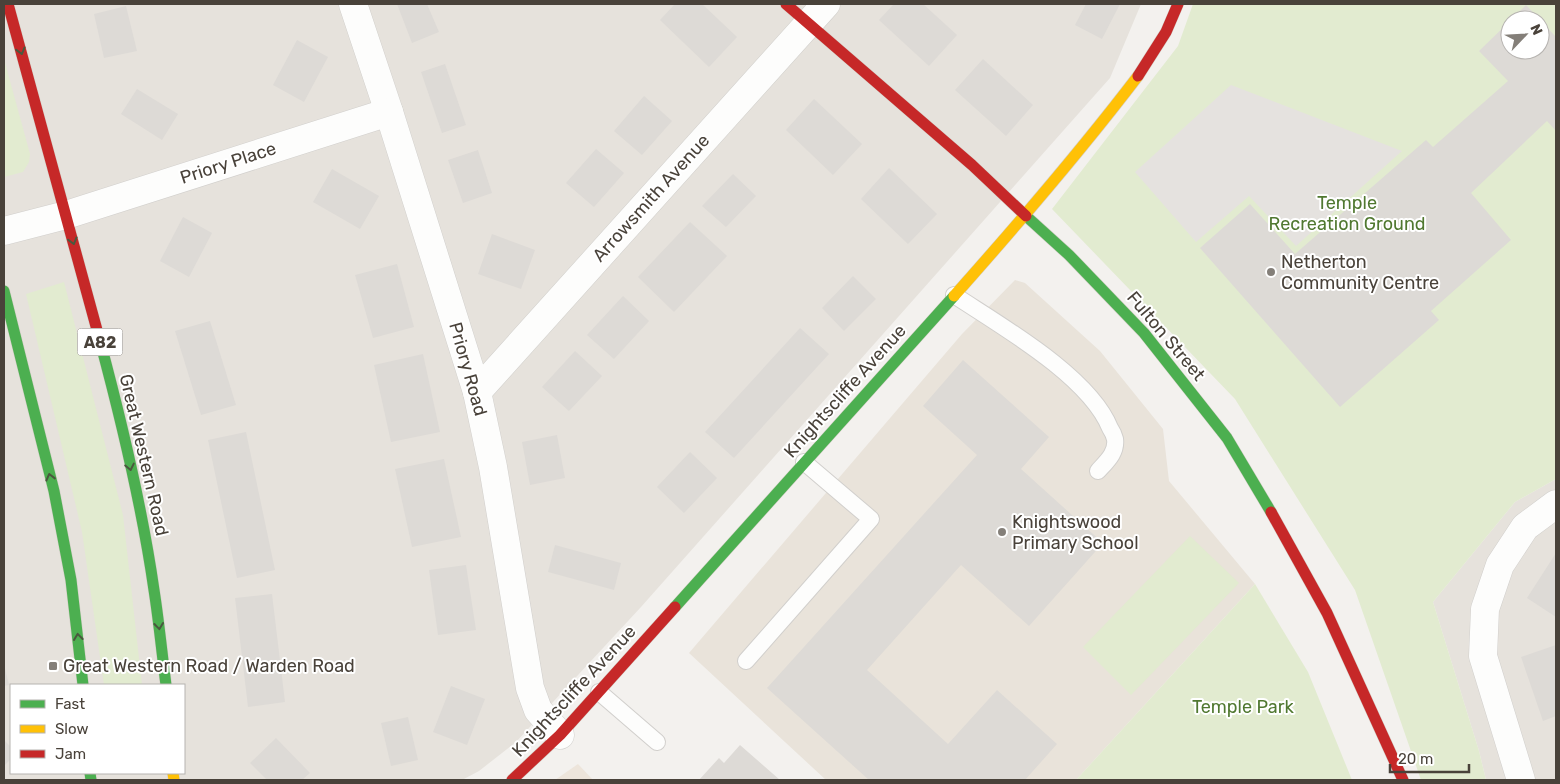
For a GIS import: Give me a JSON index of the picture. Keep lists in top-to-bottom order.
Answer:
{
  "streets": {
    "street": [
      "Priory Place",
      "Arrowsmith Avenue",
      "Fulton Street",
      "A82",
      "Priory Road",
      "Knightscliffe Avenue",
      "Great Western Road"
    ]
  },
  "crossings": [
    ["Priory Place", "Priory Road"],
    ["Priory Place", "Great Western Road"],
    ["Arrowsmith Avenue", "Fulton Street"],
    ["Arrowsmith Avenue", "Priory Road"],
    ["Fulton Street", "Knightscliffe Avenue"],
    ["Priory Road", "Knightscliffe Avenue"]
  ],
  "parks": ["Temple Recreation Ground", "Temple Park"],
  "places": {
    "other": ["Netherton Community Centre", "Knightswood Primary School"],
    "transit": ["Great Western Road / Warden Road"]
  },
  "legend": ["Fast", "Slow", "Jam"],
  "scale_bar": "20 m",
  "north": "top right"
}
